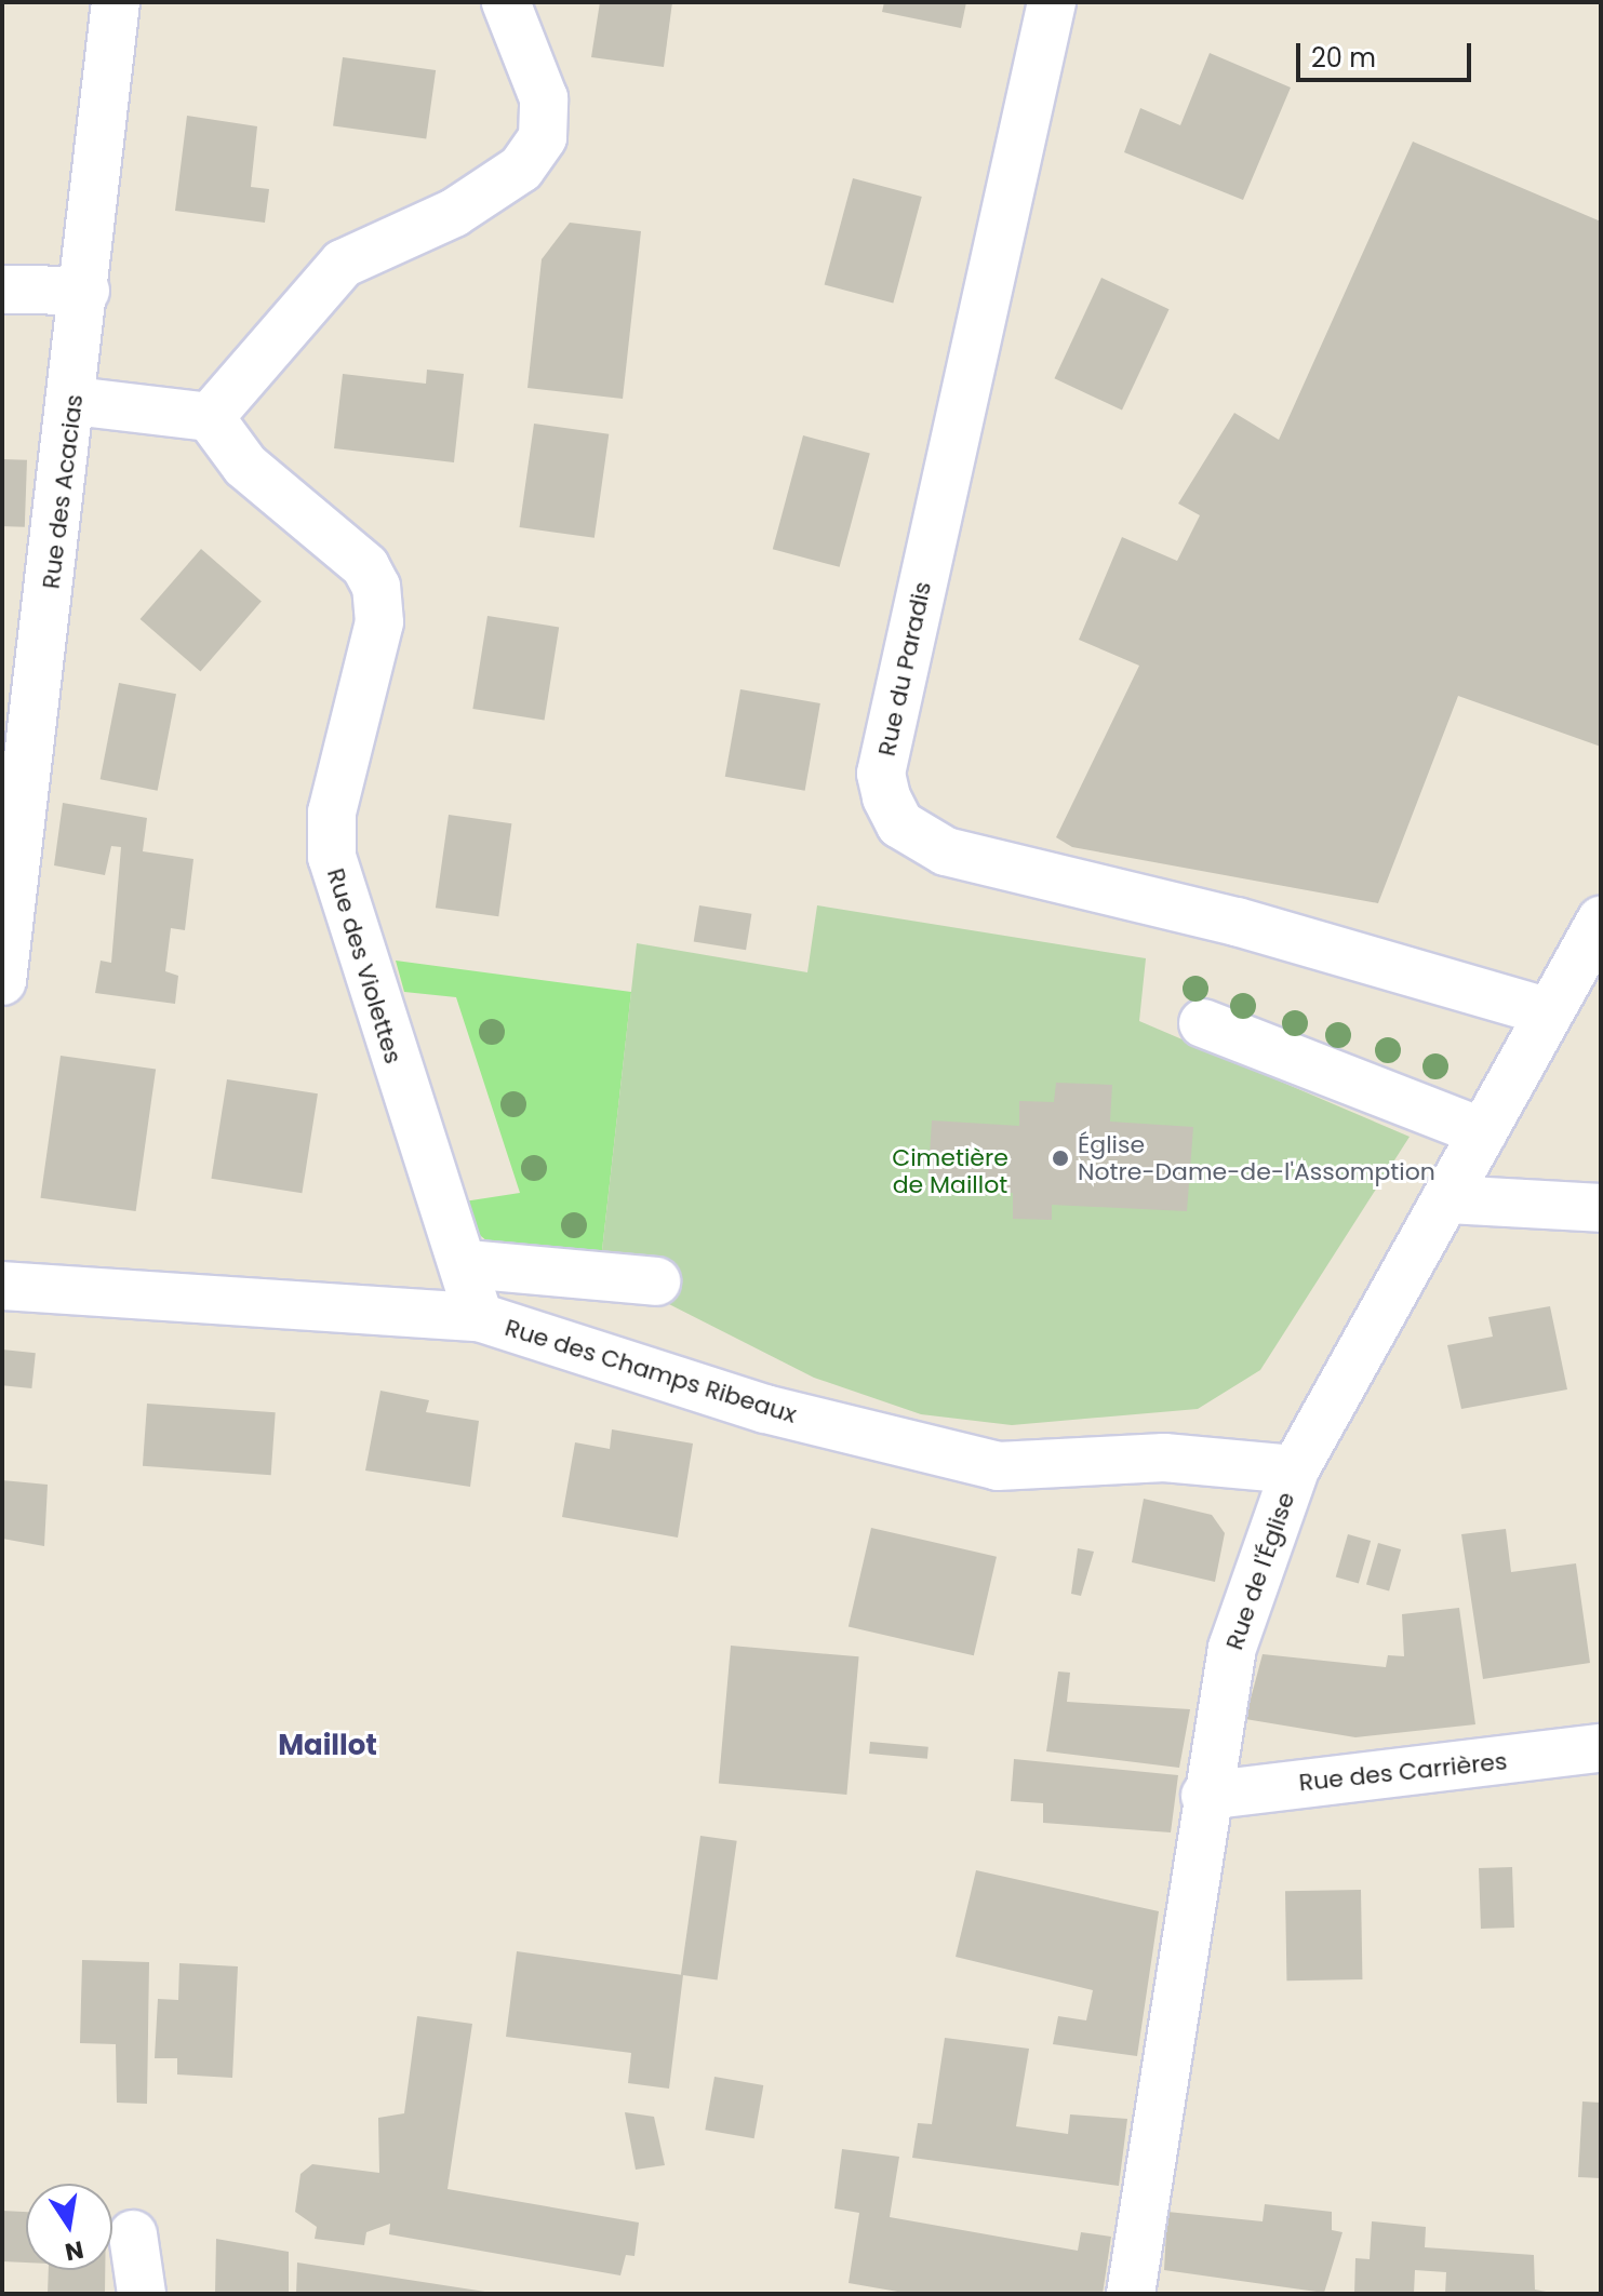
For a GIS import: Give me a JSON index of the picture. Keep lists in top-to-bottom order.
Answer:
{
  "streets": {
    "street": [
      "Rue des Acacias",
      "Rue du Paradis",
      "Rue des Violettes",
      "Rue des Champs Ribeaux",
      "Rue de l'Église",
      "Rue des Carrières"
    ]
  },
  "crossings": [
    ["Rue du Paradis", "Rue de l'Église"],
    ["Rue des Violettes", "Rue des Champs Ribeaux"],
    ["Rue des Champs Ribeaux", "Rue de l'Église"],
    ["Rue de l'Église", "Rue des Carrières"]
  ],
  "districts": ["Maillot"],
  "parks": ["Cimetière de Maillot"],
  "places": ["Église Notre-Dame-de-l'Assomption"],
  "scale_bar": "20 m",
  "north": "bottom"
}
